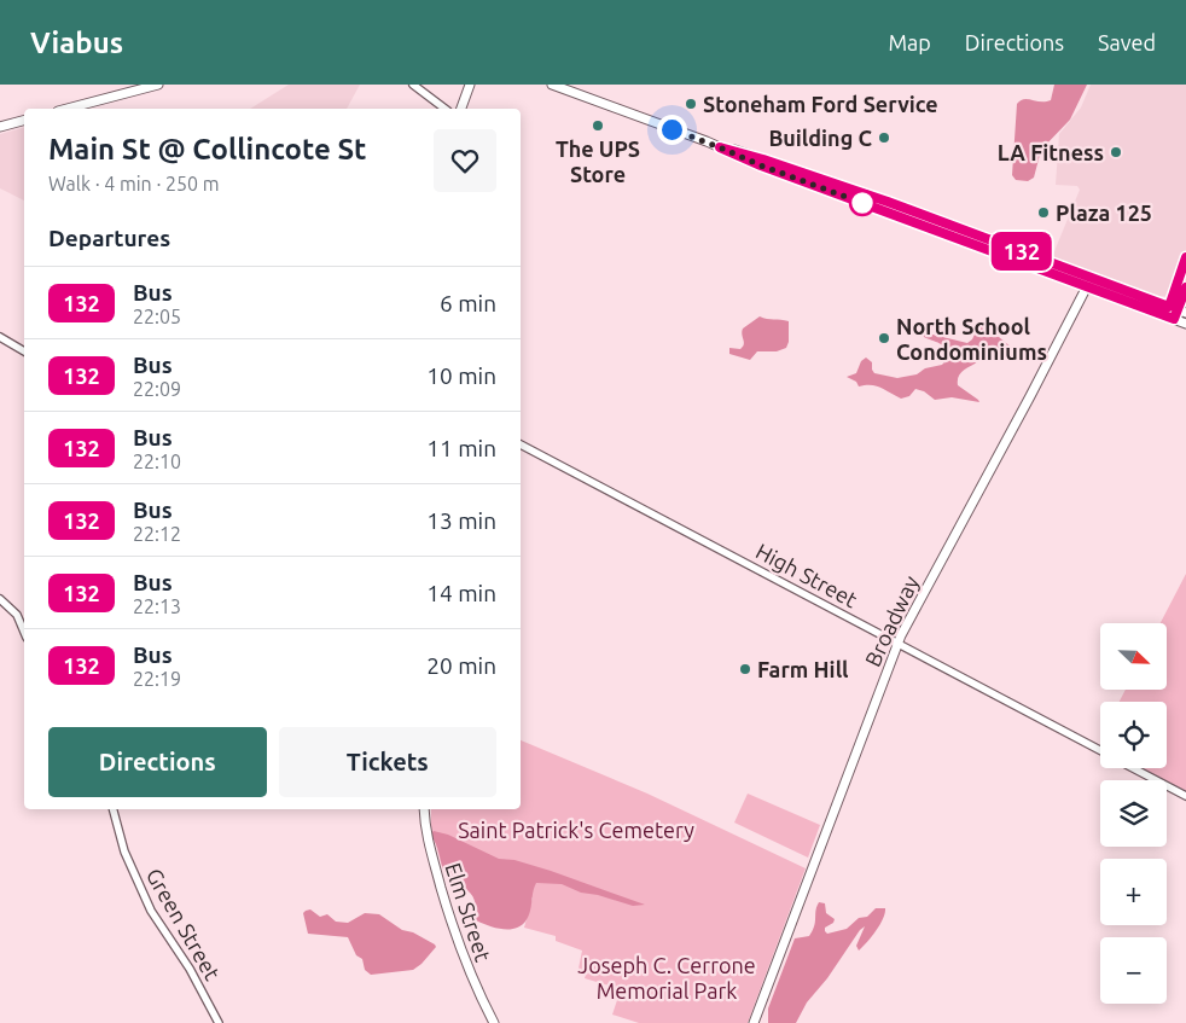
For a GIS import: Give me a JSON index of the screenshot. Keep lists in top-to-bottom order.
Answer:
{
  "streets": {
    "main road": ["Broadway", "Elm Street"],
    "street": ["High Street", "Green Street"]
  },
  "crossings": [
    ["High Street", "Broadway"]
  ],
  "parks": ["Saint Patrick's Cemetery", "Joseph C. Cerrone Memorial Park"],
  "places": [
    "Stoneham Ford Service",
    "The UPS Store",
    "Building C",
    "LA Fitness",
    "Plaza 125",
    "North School Condominiums",
    "Farm Hill"
  ],
  "lines": ["bus line 132"],
  "north": "bottom right",
  "page": {
    "header": "Viabus",
    "nav": ["Map", "Directions", "Saved"],
    "on_map": "132",
    "heading": [
      ["Main St @ Collincote St", "Walk · 4 min · 250 m"],
      "Departures"
    ],
    "list": [
      {
        "mark": "132",
        "name": "Bus",
        "note": "22:05",
        "value": "6 min"
      },
      {
        "mark": "132",
        "name": "Bus",
        "note": "22:09",
        "value": "10 min"
      },
      {
        "mark": "132",
        "name": "Bus",
        "note": "22:10",
        "value": "11 min"
      },
      {
        "mark": "132",
        "name": "Bus",
        "note": "22:12",
        "value": "13 min"
      },
      {
        "mark": "132",
        "name": "Bus",
        "note": "22:13",
        "value": "14 min"
      },
      {
        "mark": "132",
        "name": "Bus",
        "note": "22:19",
        "value": "20 min"
      }
    ],
    "map_buttons": ["+", "−"],
    "buttons": ["Directions", "Tickets"]
  }
}
